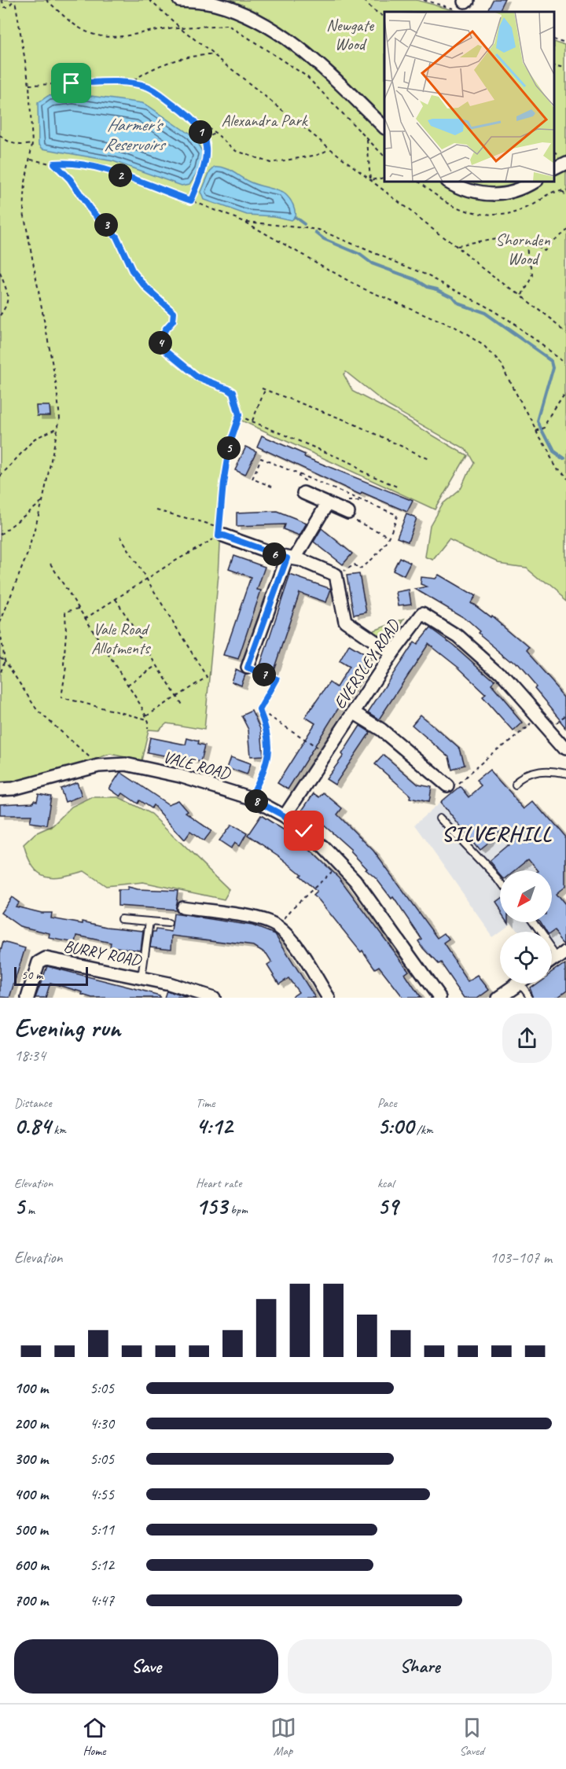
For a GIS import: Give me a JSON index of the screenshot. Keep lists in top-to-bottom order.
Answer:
{
  "streets": {
    "street": ["EVERSLEY ROAD", "VALE ROAD", "BURRY ROAD"]
  },
  "crossings": [
    ["EVERSLEY ROAD", "VALE ROAD"]
  ],
  "districts": ["SILVERHILL"],
  "water": ["Harmer's Reservoirs"],
  "parks": [
    "Newgate Wood",
    "Alexandra Park",
    "Shornden Wood",
    "Vale Road Allotments"
  ],
  "scale_bar": "50 m",
  "north": "bottom left",
  "page": {
    "pins": [
      "1",
      "2",
      "3",
      "4",
      "5",
      "6",
      "7",
      "8"
    ],
    "scale": "50 m",
    "heading": ["Evening run", "18:34"],
    "stats": [
      ["Distance", "0.84 km"],
      ["Time", "4:12"],
      ["Pace", "5:00 /km"],
      ["Elevation", "5 m"],
      ["Heart rate", "153 bpm"],
      ["kcal", "59"]
    ],
    "chart": ["Elevation", "103–107 m"],
    "list": [
      {
        "name": "100 m",
        "note": "5:05"
      },
      {
        "name": "200 m",
        "note": "4:30"
      },
      {
        "name": "300 m",
        "note": "5:05"
      },
      {
        "name": "400 m",
        "note": "4:55"
      },
      {
        "name": "500 m",
        "note": "5:11"
      },
      {
        "name": "600 m",
        "note": "5:12"
      },
      {
        "name": "700 m",
        "note": "4:47"
      }
    ],
    "buttons": ["Save", "Share"],
    "tabs": ["Home", "Map", "Saved"]
  }
}
